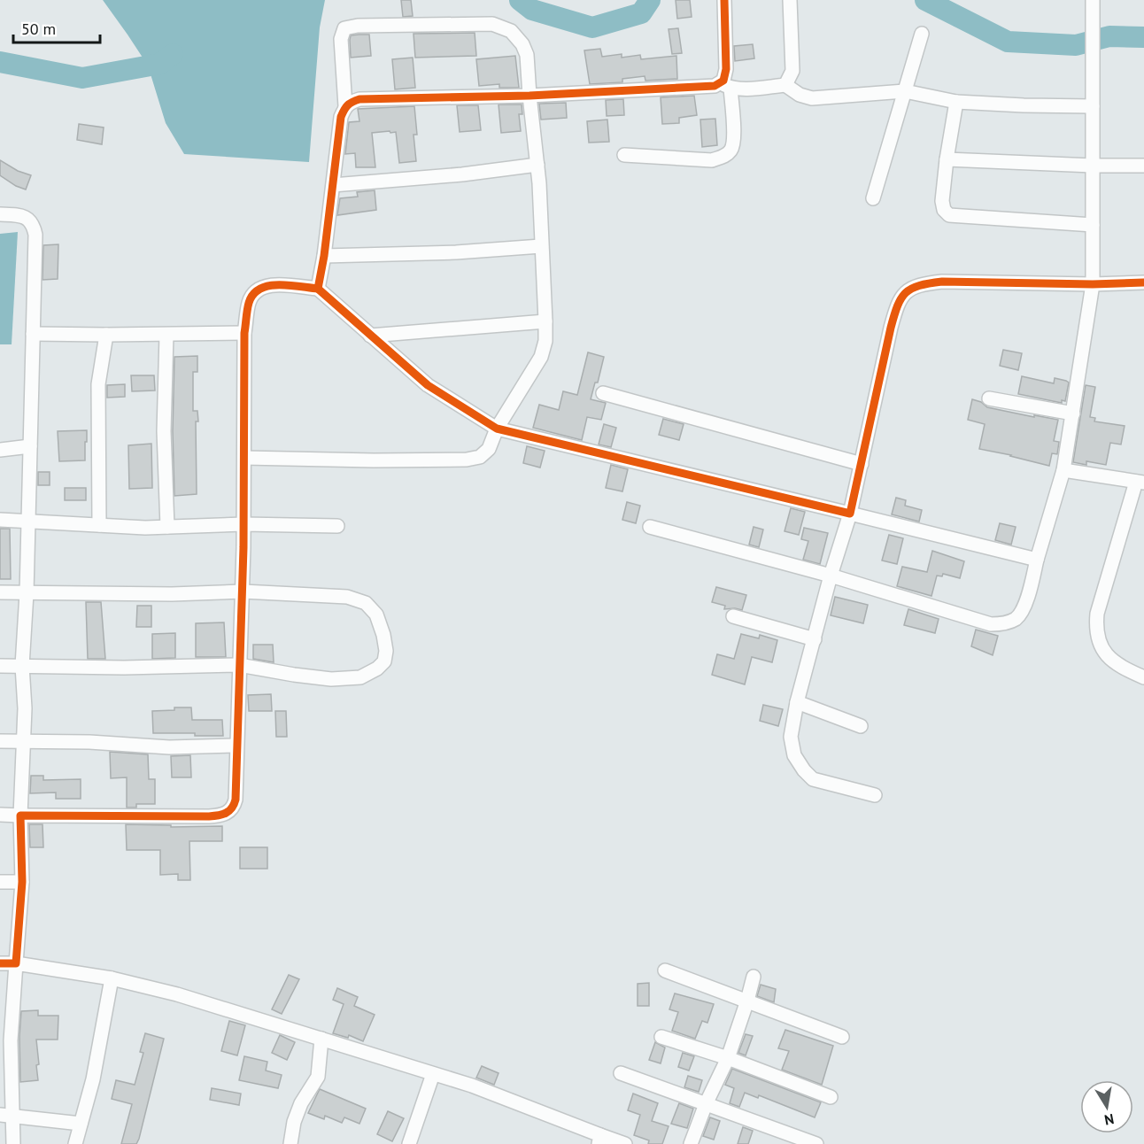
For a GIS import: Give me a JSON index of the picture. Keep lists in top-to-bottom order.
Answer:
{
  "scale_bar": "50 m",
  "north": "bottom"
}
